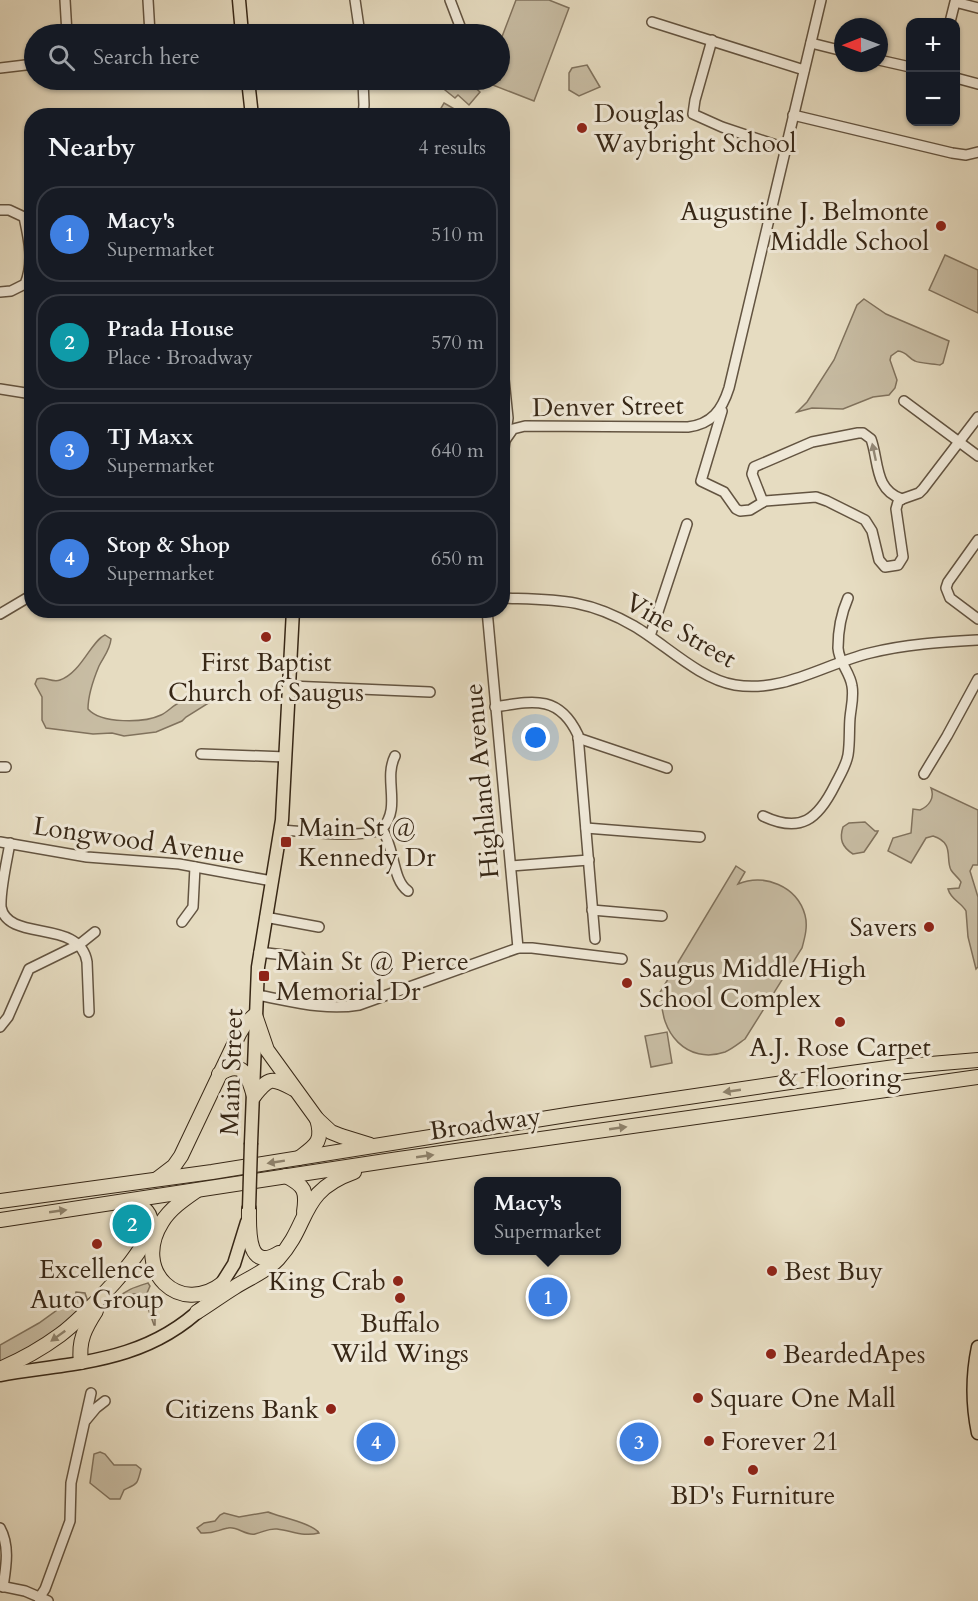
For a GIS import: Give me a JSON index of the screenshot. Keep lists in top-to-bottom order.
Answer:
{
  "streets": {
    "highway": ["Broadway"],
    "main road": ["Main Street"],
    "street": [
      "Denver Street",
      "Vine Street",
      "Highland Avenue",
      "Longwood Avenue"
    ]
  },
  "crossings": [
    ["Longwood Avenue", "Main Street"]
  ],
  "places": {
    "other": [
      "Douglas Waybright School",
      "Augustine J. Belmonte Middle School",
      "First Baptist Church of Saugus",
      "Savers",
      "Saugus Middle/High School Complex",
      "A.J. Rose Carpet & Flooring",
      "Excellence Auto Group",
      "Best Buy",
      "King Crab",
      "Buffalo Wild Wings",
      "BeardedApes",
      "Square One Mall",
      "Citizens Bank",
      "Forever 21",
      "BD's Furniture"
    ],
    "transit": ["Main St @ Kennedy Dr", "Main St @ Pierce Memorial Dr"]
  },
  "north": "left",
  "page": {
    "map_buttons": ["+", "−"],
    "search": "Search here",
    "heading": ["Nearby", "4 results"],
    "list": [
      {
        "mark": "1",
        "name": "Macy's",
        "note": "Supermarket",
        "value": "510 m"
      },
      {
        "mark": "2",
        "name": "Prada House",
        "note": "Place · Broadway",
        "value": "570 m"
      },
      {
        "mark": "3",
        "name": "TJ Maxx",
        "note": "Supermarket",
        "value": "640 m"
      },
      {
        "mark": "4",
        "name": "Stop & Shop",
        "note": "Supermarket",
        "value": "650 m"
      }
    ],
    "popup": ["Macy's", "Supermarket"],
    "pins": [
      "2",
      "1",
      "3",
      "4"
    ]
  }
}
